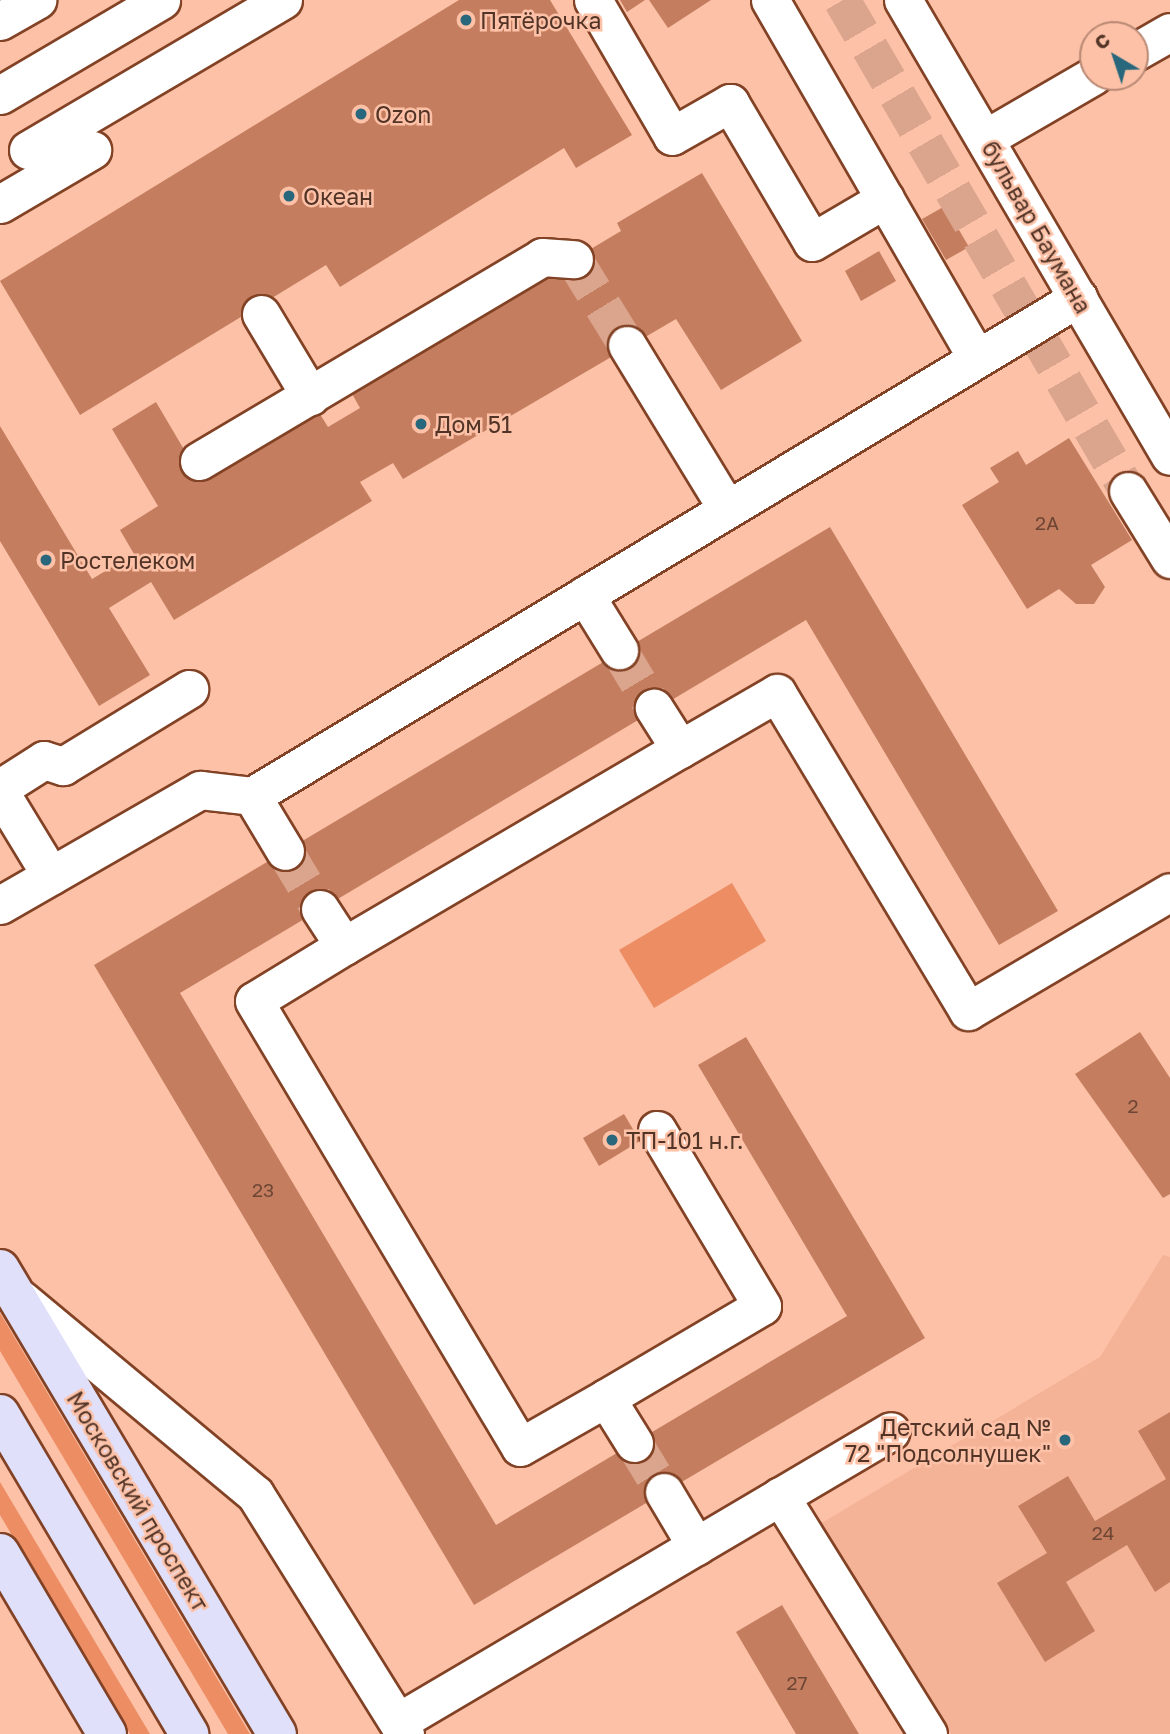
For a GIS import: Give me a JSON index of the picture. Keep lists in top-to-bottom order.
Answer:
{
  "streets": {
    "main road": ["Московский проспект"],
    "street": ["бульвар Баумана"]
  },
  "places": [
    "Пятёрочка",
    "Ozon",
    "Океан",
    "Дом 51",
    "Ростелеком",
    "ТП-101 н.г.",
    "Детский сад № 72 \"Подсолнушек\""
  ],
  "house_numbers": [
    "2А",
    "2",
    "23",
    "24",
    "27"
  ],
  "north": "top left"
}
